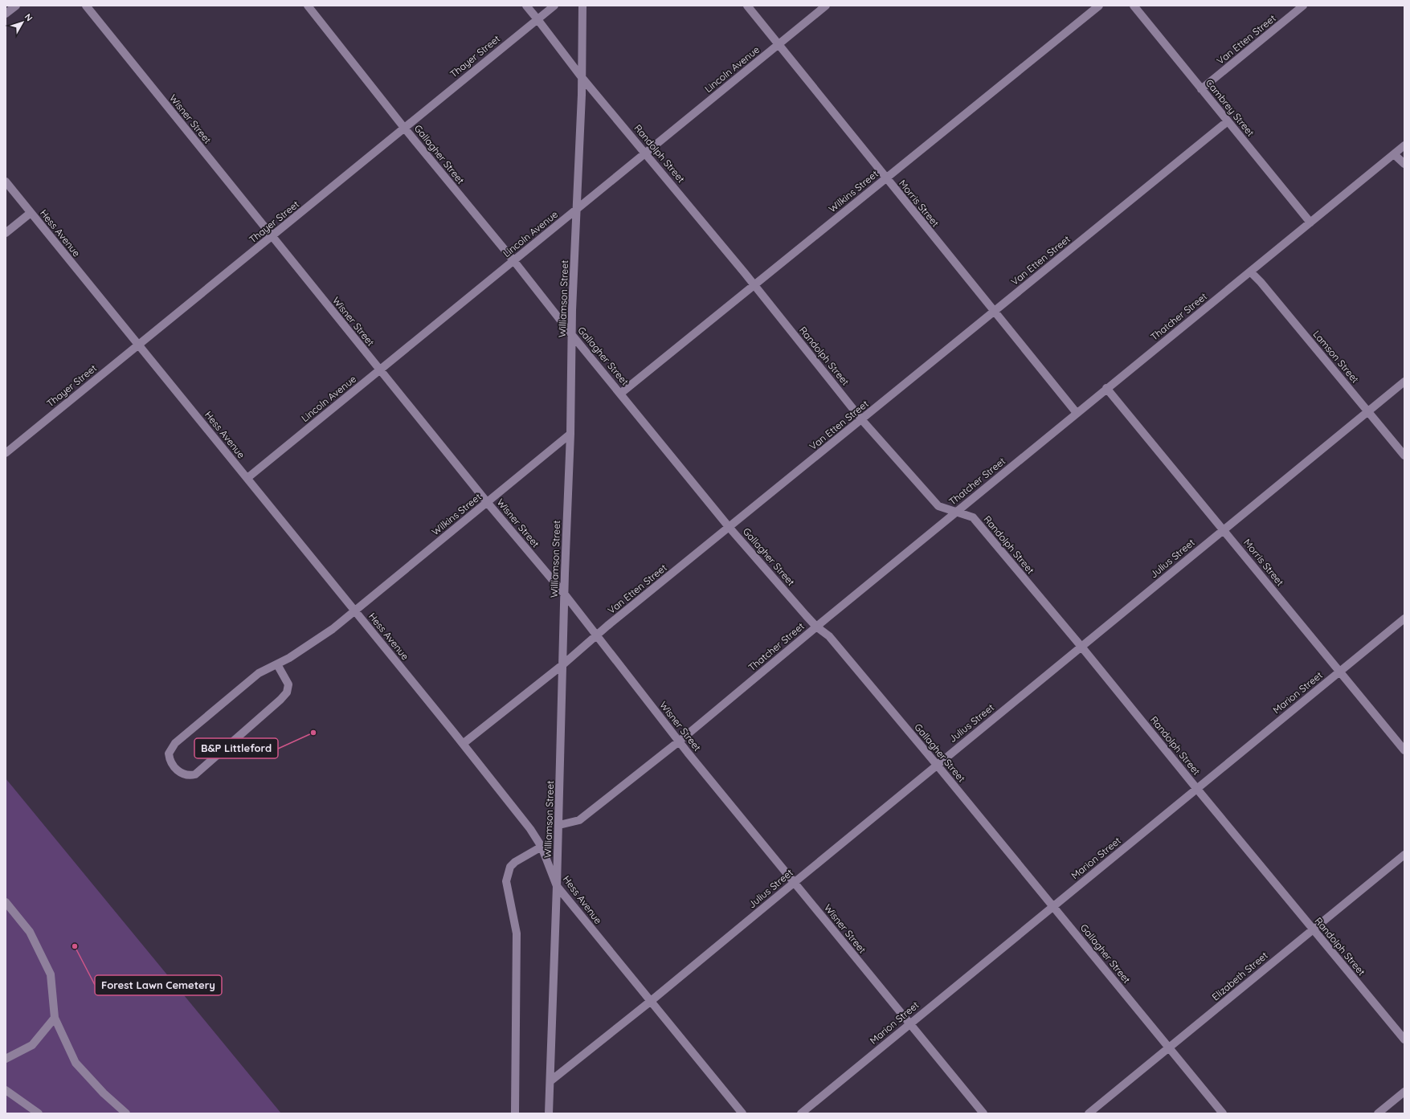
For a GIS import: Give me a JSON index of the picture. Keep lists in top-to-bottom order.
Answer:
{
  "streets": {
    "street": [
      "Van Etten Street",
      "Thayer Street",
      "Lincoln Avenue",
      "Cambrey Street",
      "Wisner Street",
      "Randolph Street",
      "Gallagher Street",
      "Wilkins Street",
      "Morris Street",
      "Hess Avenue",
      "Williamson Street",
      "Thatcher Street",
      "Lamson Street",
      "Julius Street",
      "Marion Street",
      "Elizabeth Street"
    ]
  },
  "crossings": [
    ["Van Etten Street", "Cambrey Street"],
    ["Van Etten Street", "Wisner Street"],
    ["Van Etten Street", "Randolph Street"],
    ["Van Etten Street", "Gallagher Street"],
    ["Van Etten Street", "Morris Street"],
    ["Van Etten Street", "Hess Avenue"],
    ["Van Etten Street", "Williamson Street"],
    ["Thayer Street", "Wisner Street"],
    ["Thayer Street", "Randolph Street"],
    ["Thayer Street", "Gallagher Street"],
    ["Thayer Street", "Hess Avenue"],
    ["Lincoln Avenue", "Wisner Street"],
    ["Lincoln Avenue", "Randolph Street"],
    ["Lincoln Avenue", "Gallagher Street"],
    ["Lincoln Avenue", "Morris Street"],
    ["Lincoln Avenue", "Hess Avenue"],
    ["Lincoln Avenue", "Williamson Street"],
    ["Cambrey Street", "Thatcher Street"],
    ["Wisner Street", "Wilkins Street"],
    ["Wisner Street", "Williamson Street"],
    ["Wisner Street", "Thatcher Street"],
    ["Wisner Street", "Julius Street"],
    ["Wisner Street", "Marion Street"],
    ["Randolph Street", "Wilkins Street"],
    ["Randolph Street", "Williamson Street"],
    ["Randolph Street", "Thatcher Street"],
    ["Randolph Street", "Julius Street"],
    ["Randolph Street", "Marion Street"],
    ["Randolph Street", "Elizabeth Street"],
    ["Gallagher Street", "Wilkins Street"],
    ["Gallagher Street", "Williamson Street"],
    ["Gallagher Street", "Thatcher Street"],
    ["Gallagher Street", "Julius Street"],
    ["Gallagher Street", "Marion Street"],
    ["Gallagher Street", "Elizabeth Street"],
    ["Wilkins Street", "Morris Street"],
    ["Wilkins Street", "Hess Avenue"],
    ["Wilkins Street", "Williamson Street"],
    ["Morris Street", "Thatcher Street"],
    ["Morris Street", "Julius Street"],
    ["Morris Street", "Marion Street"],
    ["Hess Avenue", "Williamson Street"],
    ["Hess Avenue", "Julius Street"],
    ["Williamson Street", "Thatcher Street"],
    ["Williamson Street", "Julius Street"],
    ["Thatcher Street", "Lamson Street"],
    ["Lamson Street", "Julius Street"]
  ],
  "places": ["B&P Littleford", "Forest Lawn Cemetery"],
  "north": "top right"
}
